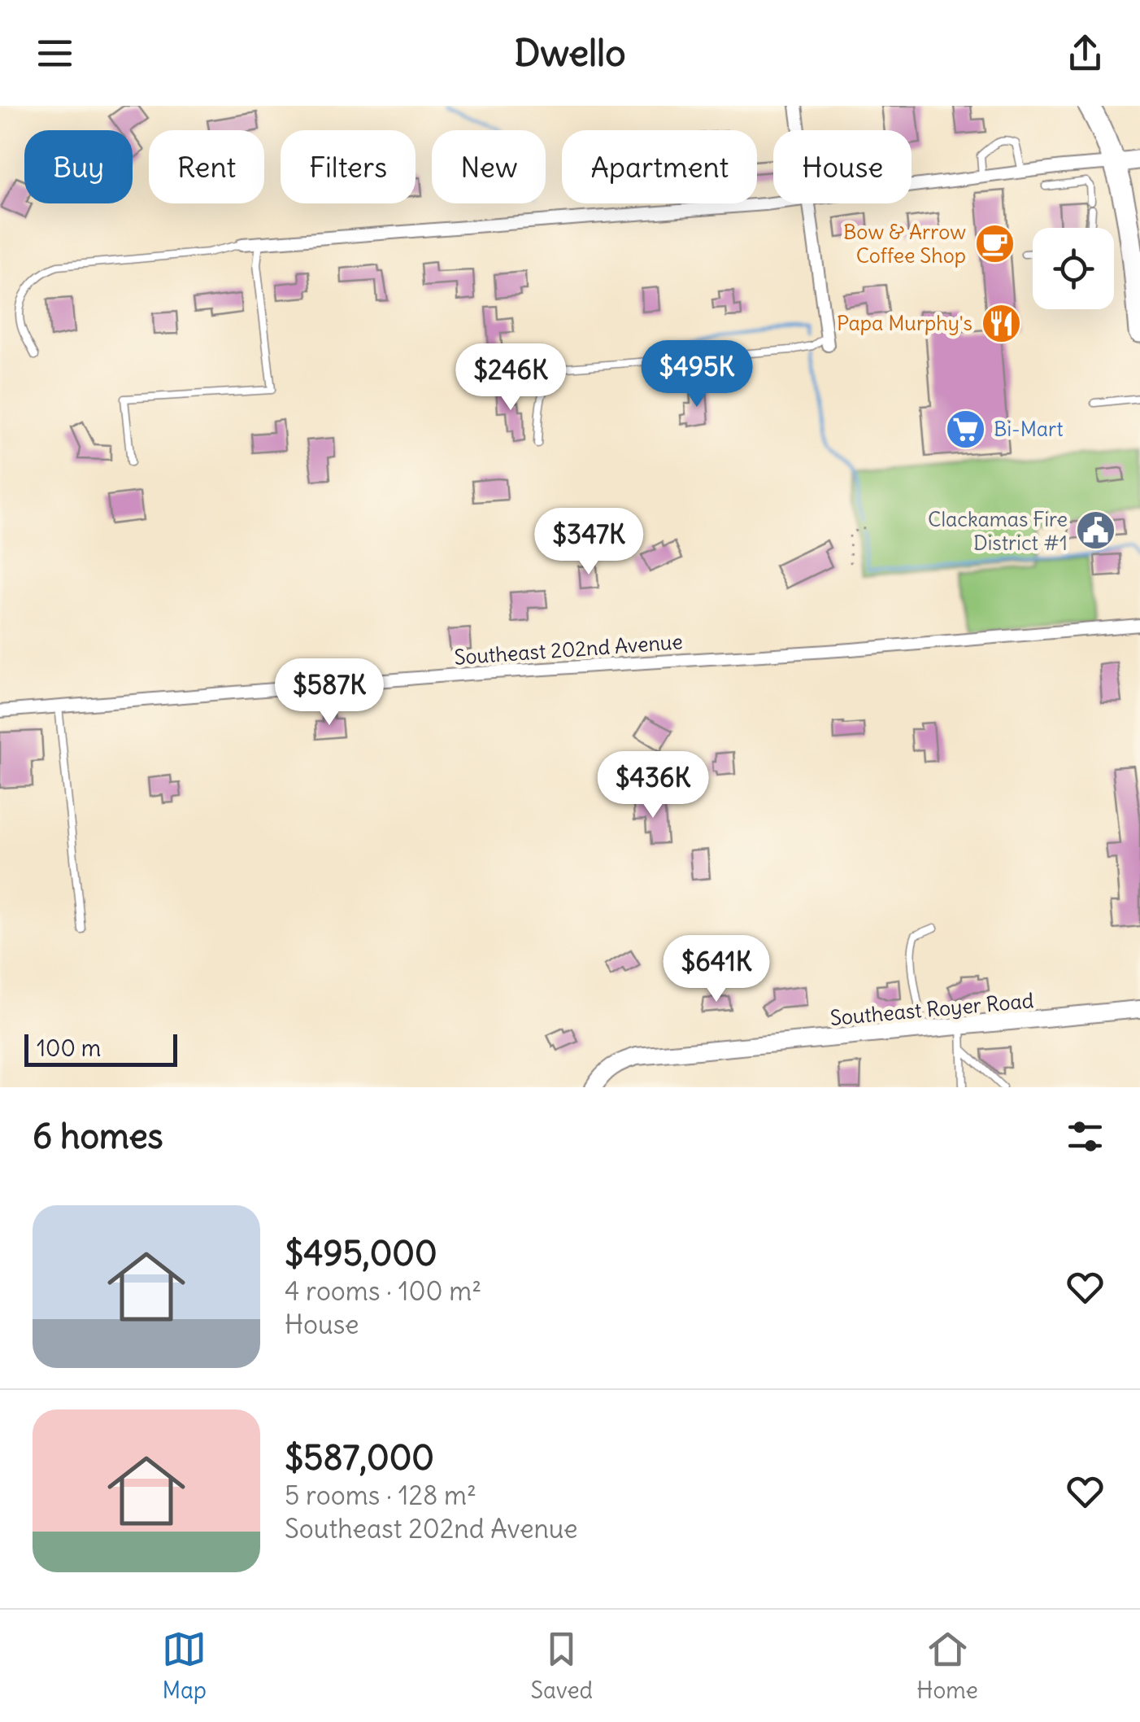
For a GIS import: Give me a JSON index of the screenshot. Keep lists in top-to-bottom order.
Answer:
{
  "streets": {
    "street": ["Southeast 202nd Avenue", "Southeast Royer Road"]
  },
  "places": {
    "cafe": ["Bow & Arrow Coffee Shop"],
    "restaurant": ["Papa Murphy's"],
    "supermarket": ["Bi-Mart"],
    "public building": ["Clackamas Fire District #1"]
  },
  "scale_bar": "100 m",
  "page": {
    "header": "Dwello",
    "chip": [
      "Buy",
      "Rent",
      "Filters",
      "New",
      "Apartment",
      "House"
    ],
    "price": [
      "$495K",
      "$246K",
      "$347K",
      "$587K",
      "$436K",
      "$641K"
    ],
    "scale": "100 m",
    "heading": "6 homes",
    "list": [
      {
        "name": "$495,000",
        "note": "4 rooms · 100 m² · House"
      },
      {
        "name": "$587,000",
        "note": "5 rooms · 128 m² · Southeast 202nd Avenue"
      }
    ],
    "tabs": ["Map", "Saved", "Home"]
  }
}
